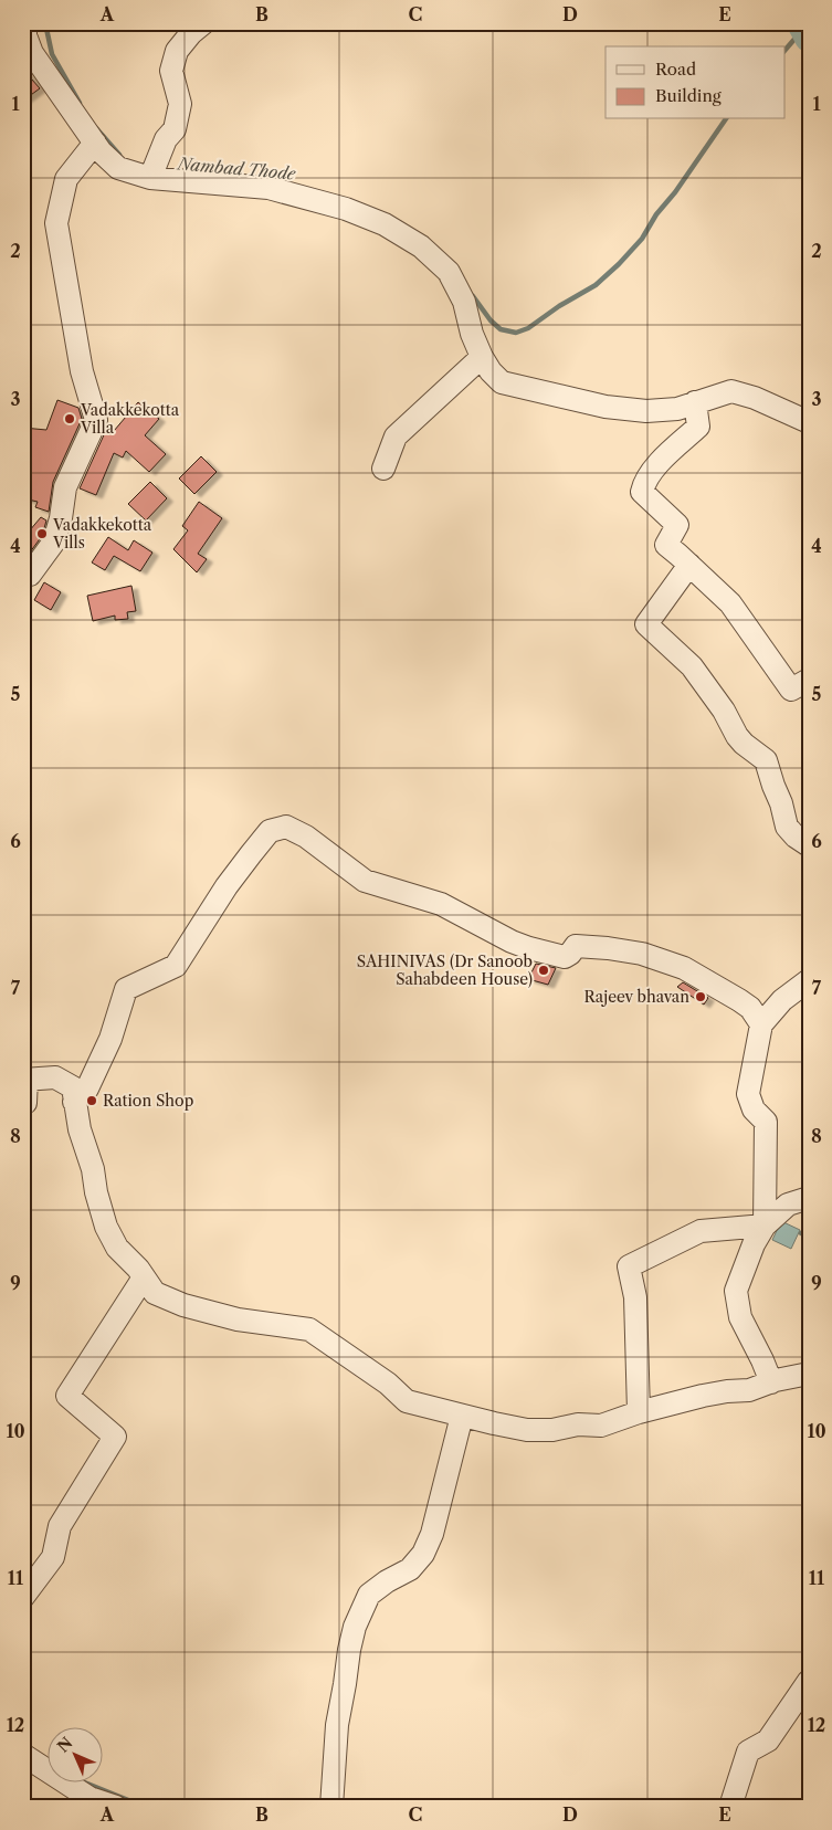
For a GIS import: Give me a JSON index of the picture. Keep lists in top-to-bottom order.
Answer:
{
  "water": ["Nambad Thode"],
  "places": [
    "Vadakkekotta Villa",
    "Vadakkekotta Vills",
    "SAHINIVAS (Dr Sanoob Sahabdeen House)",
    "Rajeev bhavan",
    "Ration Shop"
  ],
  "legend": ["Road", "Building"],
  "north": "top left",
  "grid": {
    "columns": [
      "A",
      "B",
      "C",
      "D",
      "E"
    ],
    "rows": [
      "1",
      "2",
      "3",
      "4",
      "5",
      "6",
      "7",
      "8",
      "9",
      "10",
      "11",
      "12"
    ]
  }
}
